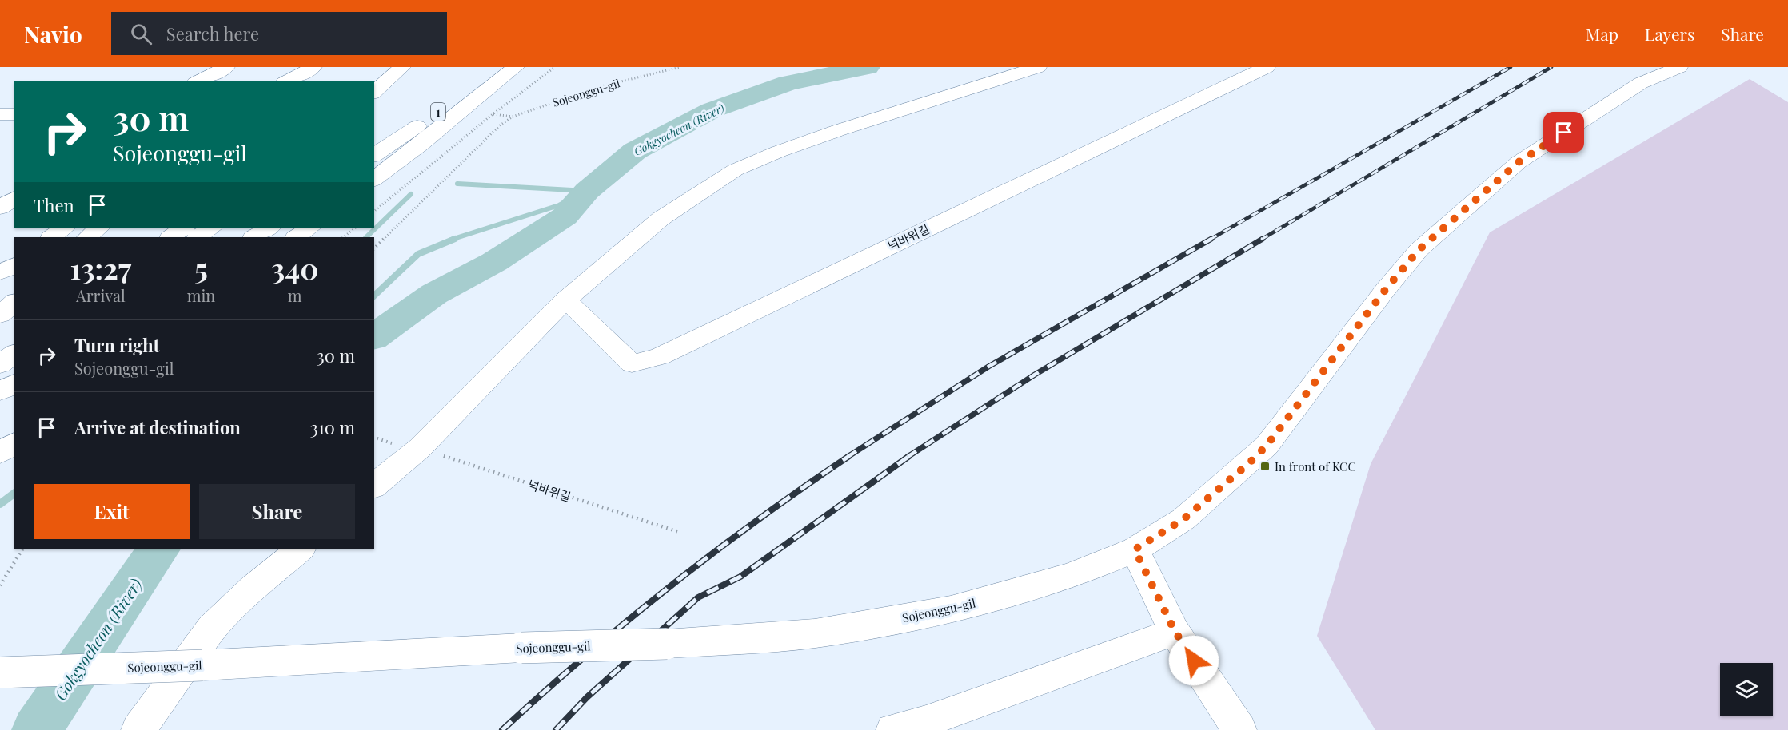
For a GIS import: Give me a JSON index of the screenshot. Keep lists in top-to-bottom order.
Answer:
{
  "streets": {
    "main road": ["Sojeonggu-gil", "1", "넉바위길"]
  },
  "water": ["Gokgyocheon (River)"],
  "places": {
    "transit": ["In front of KCC"]
  },
  "page": {
    "header": "Navio",
    "search": "Search here",
    "nav": ["Map", "Layers", "Share"],
    "turn": ["30 m", "Sojeonggu-gil"],
    "then": "Then",
    "eta": [
      "13:27",
      "Arrival",
      "5",
      "min",
      "340",
      "m"
    ],
    "list": [
      {
        "name": "Turn right",
        "note": "Sojeonggu-gil",
        "value": "30 m"
      },
      {
        "name": "Arrive at destination",
        "value": "310 m"
      }
    ],
    "buttons": ["Exit", "Share"]
  }
}
